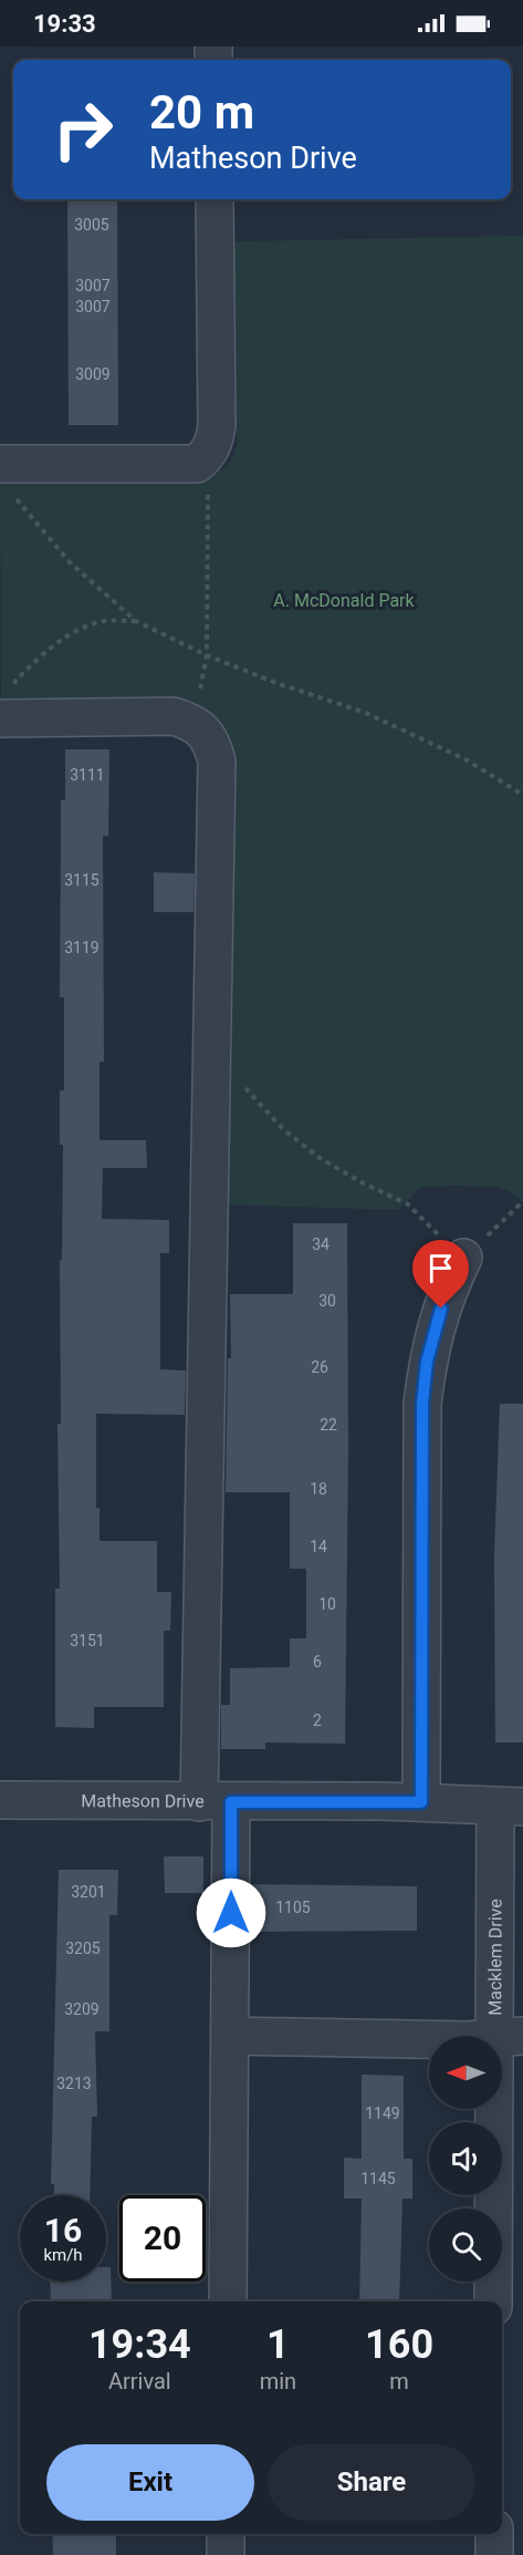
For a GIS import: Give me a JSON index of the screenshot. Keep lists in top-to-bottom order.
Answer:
{
  "streets": {
    "street": ["Matheson Drive", "Macklem Drive"]
  },
  "crossings": [
    ["Matheson Drive", "Macklem Drive"]
  ],
  "parks": ["A. McDonald Park"],
  "house_numbers": [
    "3005",
    "3007",
    "3007",
    "3009",
    "3111",
    "3115",
    "3119",
    "34",
    "30",
    "26",
    "22",
    "18",
    "14",
    "10",
    "3151",
    "6",
    "2",
    "3201",
    "1105",
    "3205",
    "3209",
    "3213",
    "1149",
    "1145"
  ],
  "north": "left",
  "page": {
    "status": "19:33",
    "turn": ["20 m", "Matheson Drive"],
    "speed": "16 km/h",
    "limit": "20",
    "eta": [
      "19:34",
      "Arrival",
      "1",
      "min",
      "160",
      "m"
    ],
    "buttons": ["Exit", "Share"]
  }
}
